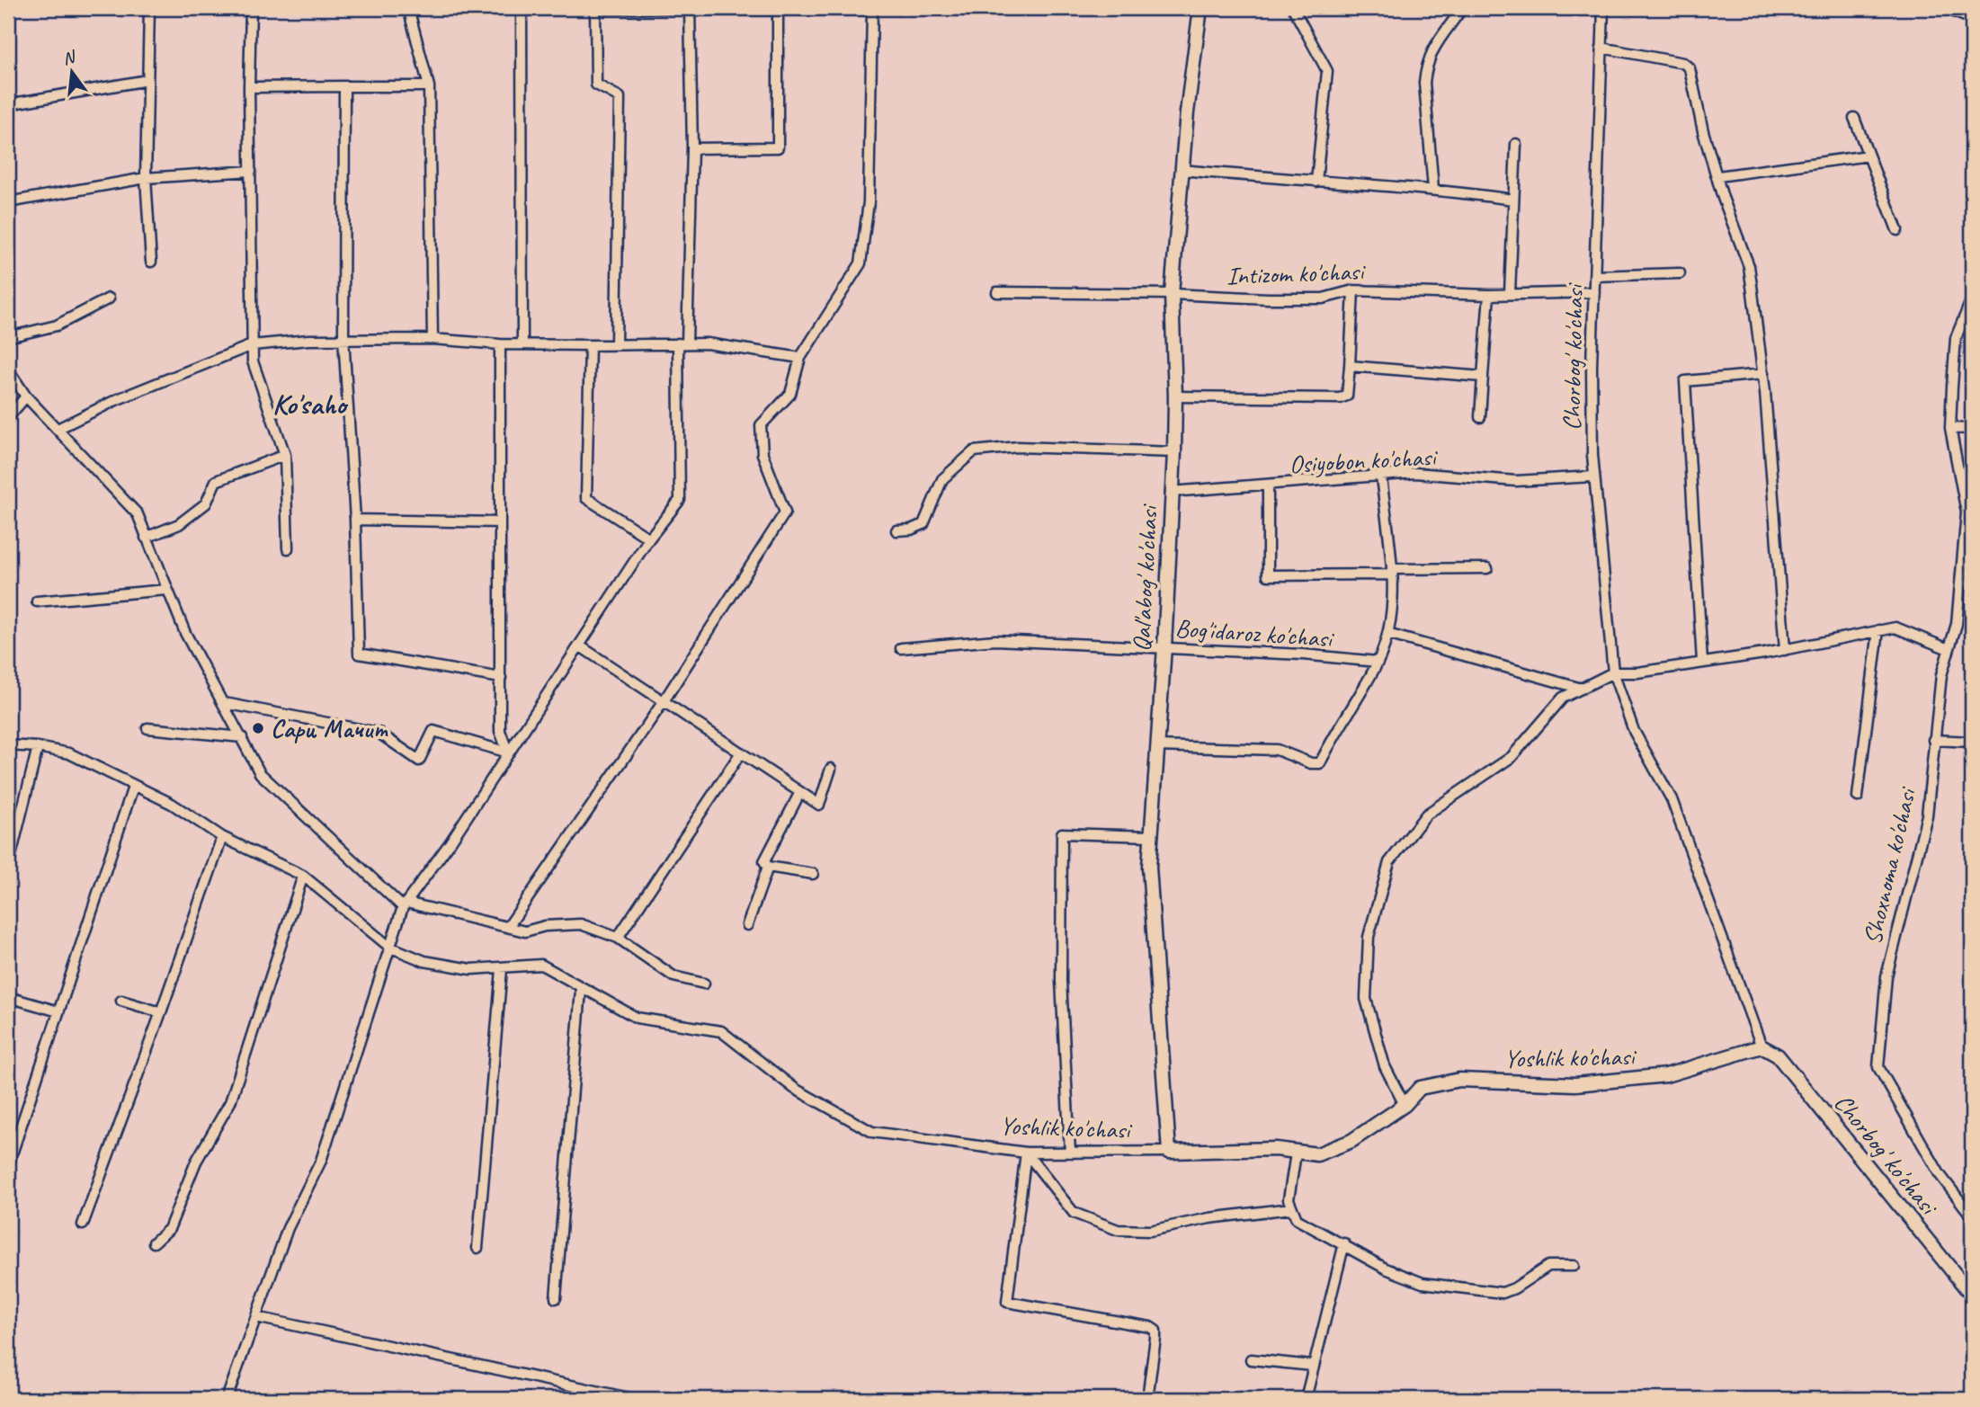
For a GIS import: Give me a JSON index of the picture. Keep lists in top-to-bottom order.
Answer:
{
  "streets": {
    "street": [
      "Intizom ko'chasi",
      "Сhorbog' ko'chasi",
      "Osiyobon ko'chasi",
      "Qal'abog' ko'chasi",
      "Bog'idaroz ko'chasi",
      "Shoxnoma ko'chasi",
      "Yoshlik ko'chasi",
      "Chorbog' ko'chasi"
    ]
  },
  "crossings": [
    ["Intizom ko'chasi", "Сhorbog' ko'chasi"],
    ["Intizom ko'chasi", "Qal'abog' ko'chasi"],
    ["Сhorbog' ko'chasi", "Osiyobon ko'chasi"],
    ["Сhorbog' ko'chasi", "Yoshlik ko'chasi"],
    ["Сhorbog' ko'chasi", "Chorbog' ko'chasi"],
    ["Osiyobon ko'chasi", "Qal'abog' ko'chasi"],
    ["Qal'abog' ko'chasi", "Bog'idaroz ko'chasi"],
    ["Qal'abog' ko'chasi", "Yoshlik ko'chasi"],
    ["Yoshlik ko'chasi", "Chorbog' ko'chasi"]
  ],
  "districts": ["Ko'saho"],
  "places": ["Сари Мачит"],
  "north": "top"
}
